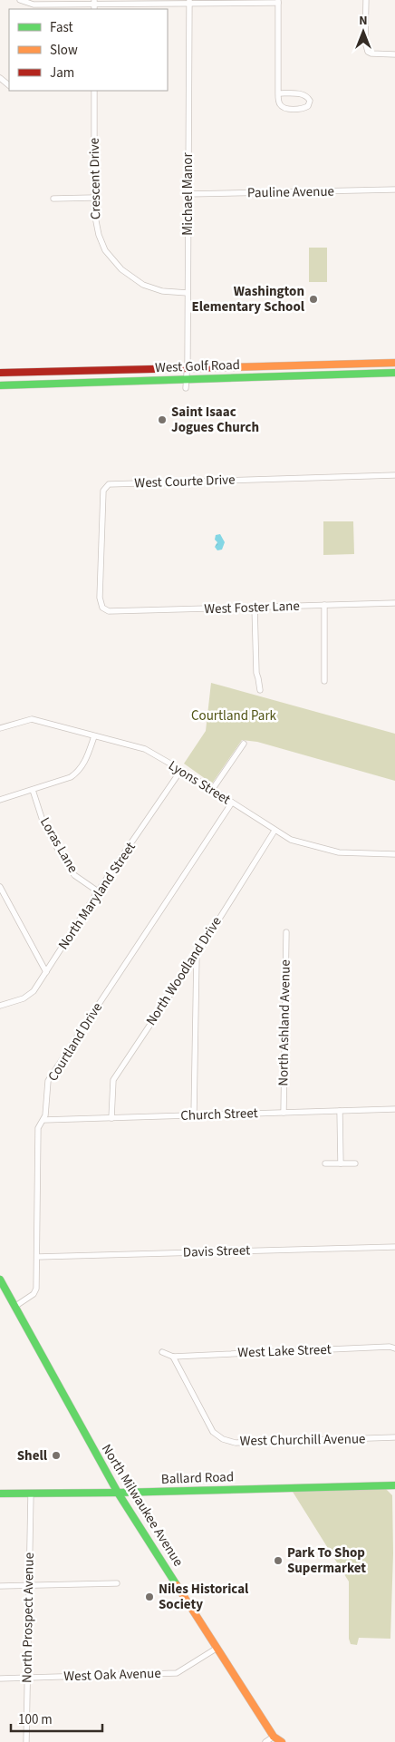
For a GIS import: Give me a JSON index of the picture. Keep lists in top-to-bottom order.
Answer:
{
  "streets": {
    "main road": ["West Golf Road", "Ballard Road", "North Milwaukee Avenue"],
    "street": [
      "Crescent Drive",
      "Pauline Avenue",
      "Michael Manor",
      "West Courte Drive",
      "West Foster Lane",
      "Lyons Street",
      "Loras Lane",
      "North Maryland Street",
      "North Woodland Drive",
      "North Ashland Avenue",
      "Courtland Drive",
      "Church Street",
      "Davis Street",
      "West Lake Street",
      "West Churchill Avenue",
      "North Prospect Avenue",
      "West Oak Avenue"
    ]
  },
  "crossings": [
    ["Crescent Drive", "Michael Manor"],
    ["Pauline Avenue", "Michael Manor"],
    ["Michael Manor", "West Golf Road"],
    ["West Courte Drive", "West Foster Lane"],
    ["Lyons Street", "North Maryland Street"],
    ["Lyons Street", "North Woodland Drive"],
    ["Lyons Street", "Courtland Drive"],
    ["Loras Lane", "North Maryland Street"],
    ["North Woodland Drive", "Church Street"],
    ["North Ashland Avenue", "Church Street"],
    ["Courtland Drive", "Church Street"],
    ["Courtland Drive", "Davis Street"],
    ["Courtland Drive", "North Milwaukee Avenue"],
    ["West Lake Street", "West Churchill Avenue"],
    ["Ballard Road", "North Milwaukee Avenue"],
    ["Ballard Road", "North Prospect Avenue"],
    ["North Milwaukee Avenue", "West Oak Avenue"],
    ["North Prospect Avenue", "West Oak Avenue"]
  ],
  "parks": ["Courtland Park"],
  "places": [
    "Washington Elementary School",
    "Saint Isaac Jogues Church",
    "Shell",
    "Park To Shop Supermarket",
    "Niles Historical Society"
  ],
  "legend": ["Fast", "Slow", "Jam"],
  "scale_bar": "100 m",
  "north": "top"
}
